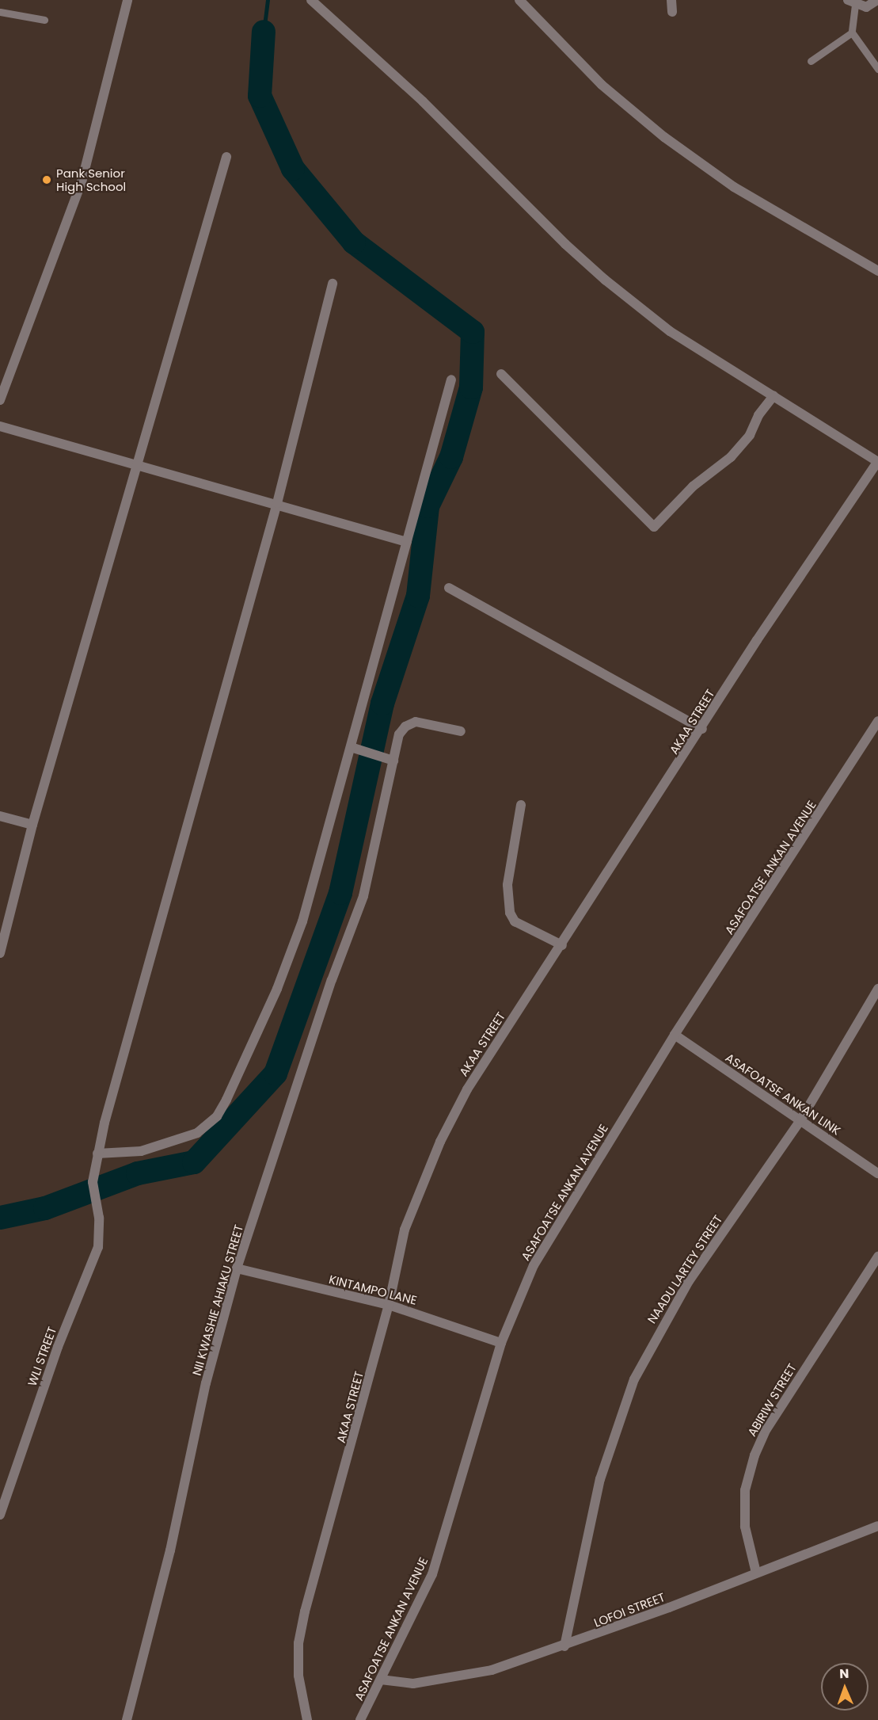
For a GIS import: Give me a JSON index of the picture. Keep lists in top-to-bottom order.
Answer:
{
  "streets": {
    "street": [
      "AKAA STREET",
      "ASAFOATSE ANKAN AVENUE",
      "ASAFOATSE ANKAN LINK",
      "NAADU LARTEY STREET",
      "KINTAMPO LANE",
      "NII KWASHIE AHIAKU STREET",
      "WLI STREET",
      "ABIRIW STREET",
      "LOFOI STREET"
    ]
  },
  "crossings": [
    ["AKAA STREET", "KINTAMPO LANE"],
    ["ASAFOATSE ANKAN AVENUE", "ASAFOATSE ANKAN LINK"],
    ["ASAFOATSE ANKAN AVENUE", "KINTAMPO LANE"],
    ["ASAFOATSE ANKAN AVENUE", "LOFOI STREET"],
    ["ASAFOATSE ANKAN LINK", "NAADU LARTEY STREET"],
    ["NAADU LARTEY STREET", "LOFOI STREET"],
    ["KINTAMPO LANE", "NII KWASHIE AHIAKU STREET"],
    ["ABIRIW STREET", "LOFOI STREET"]
  ],
  "places": ["Pank Senior High School"],
  "north": "top"
}
